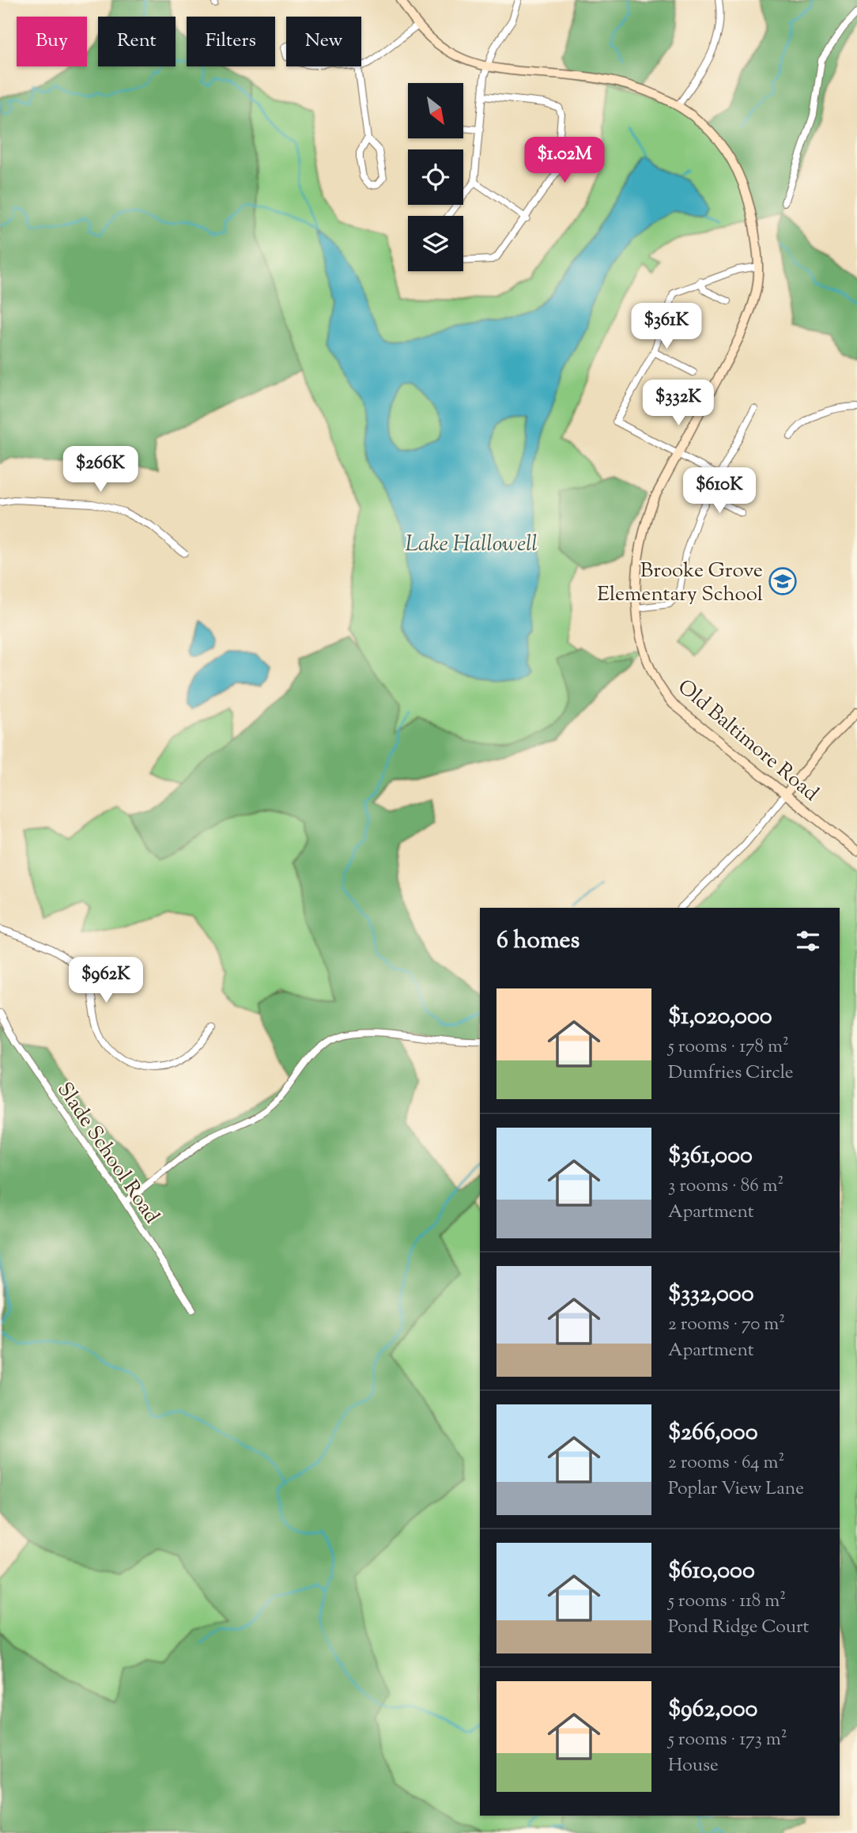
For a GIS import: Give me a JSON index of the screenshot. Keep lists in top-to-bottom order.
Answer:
{
  "streets": {
    "street": ["Old Baltimore Road", "Slade School Road"]
  },
  "water": ["Lake Hallowell"],
  "places": {
    "school or university": ["Brooke Grove Elementary School"]
  },
  "north": "bottom right",
  "page": {
    "chip": [
      "Buy",
      "Rent",
      "Filters",
      "New"
    ],
    "price": [
      "$1.02M",
      "$361K",
      "$332K",
      "$266K",
      "$610K",
      "$962K"
    ],
    "heading": "6 homes",
    "list": [
      {
        "name": "$1,020,000",
        "note": "5 rooms · 178 m² · Dumfries Circle"
      },
      {
        "name": "$361,000",
        "note": "3 rooms · 86 m² · Apartment"
      },
      {
        "name": "$332,000",
        "note": "2 rooms · 70 m² · Apartment"
      },
      {
        "name": "$266,000",
        "note": "2 rooms · 64 m² · Poplar View Lane"
      },
      {
        "name": "$610,000",
        "note": "5 rooms · 118 m² · Pond Ridge Court"
      },
      {
        "name": "$962,000",
        "note": "5 rooms · 173 m² · House"
      }
    ]
  }
}
